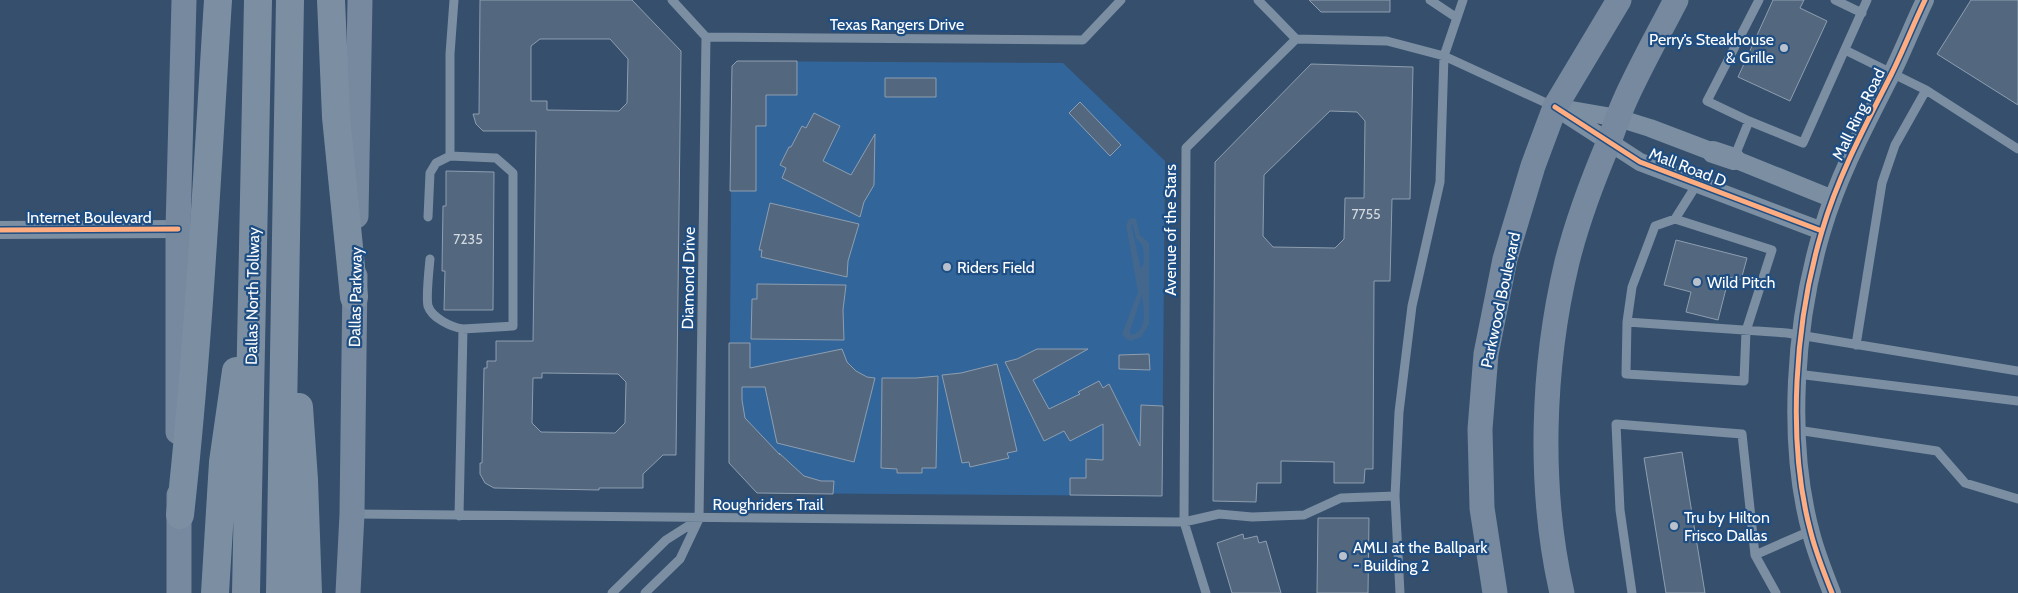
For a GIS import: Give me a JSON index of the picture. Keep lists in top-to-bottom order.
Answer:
{
  "streets": {
    "highway": ["Dallas North Tollway"],
    "main road": ["Dallas Parkway", "Parkwood Boulevard"],
    "street": ["Mall Ring Road", "Mall Road D", "Internet Boulevard"],
    "lane": [
      "Texas Rangers Drive",
      "Avenue of the Stars",
      "Diamond Drive",
      "Roughriders Trail"
    ]
  },
  "crossings": [
    ["Texas Rangers Drive", "Diamond Drive"],
    ["Mall Ring Road", "Mall Road D"],
    ["Mall Road D", "Parkwood Boulevard"],
    ["Avenue of the Stars", "Roughriders Trail"],
    ["Diamond Drive", "Roughriders Trail"],
    ["Dallas Parkway", "Roughriders Trail"]
  ],
  "places": [
    "Perry’s Steakhouse & Grille",
    "Riders Field",
    "Wild Pitch",
    "Tru by Hilton Frisco Dallas",
    "AMLI at the Ballpark - Building 2"
  ],
  "house_numbers": ["7755", "7235"]
}
